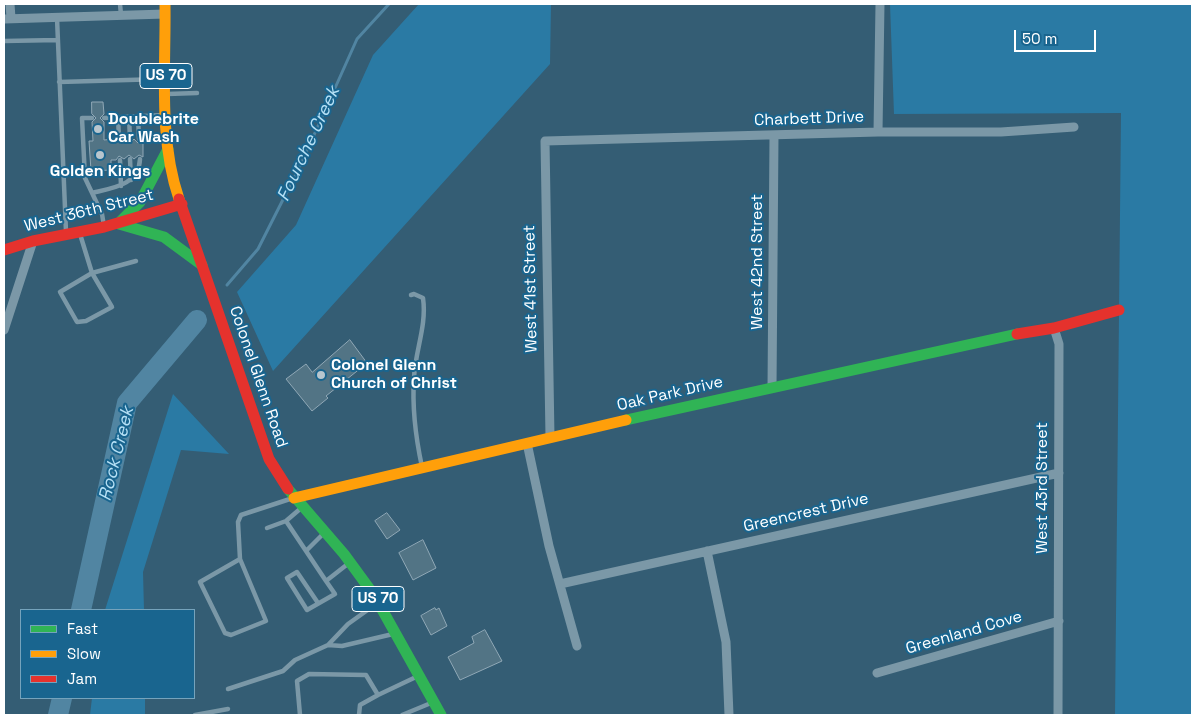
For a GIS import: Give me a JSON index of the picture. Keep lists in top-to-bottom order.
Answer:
{
  "streets": {
    "street": [
      "US 70",
      "Charbett Drive",
      "West 36th Street",
      "West 42nd Street",
      "West 41st Street",
      "Colonel Glenn Road",
      "Oak Park Drive",
      "West 43rd Street",
      "Greencrest Drive",
      "Greenland Cove"
    ]
  },
  "crossings": [
    ["Charbett Drive", "West 42nd Street"],
    ["Charbett Drive", "West 41st Street"],
    ["West 36th Street", "Colonel Glenn Road"],
    ["West 42nd Street", "Oak Park Drive"],
    ["West 41st Street", "Oak Park Drive"],
    ["Colonel Glenn Road", "Oak Park Drive"],
    ["Oak Park Drive", "West 43rd Street"],
    ["West 43rd Street", "Greencrest Drive"],
    ["West 43rd Street", "Greenland Cove"]
  ],
  "water": ["Fourche Creek", "Rock Creek"],
  "places": ["Doublebrite Car Wash", "Golden Kings", "Colonel Glenn Church of Christ"],
  "legend": ["Fast", "Slow", "Jam"],
  "scale_bar": "50 m"
}
